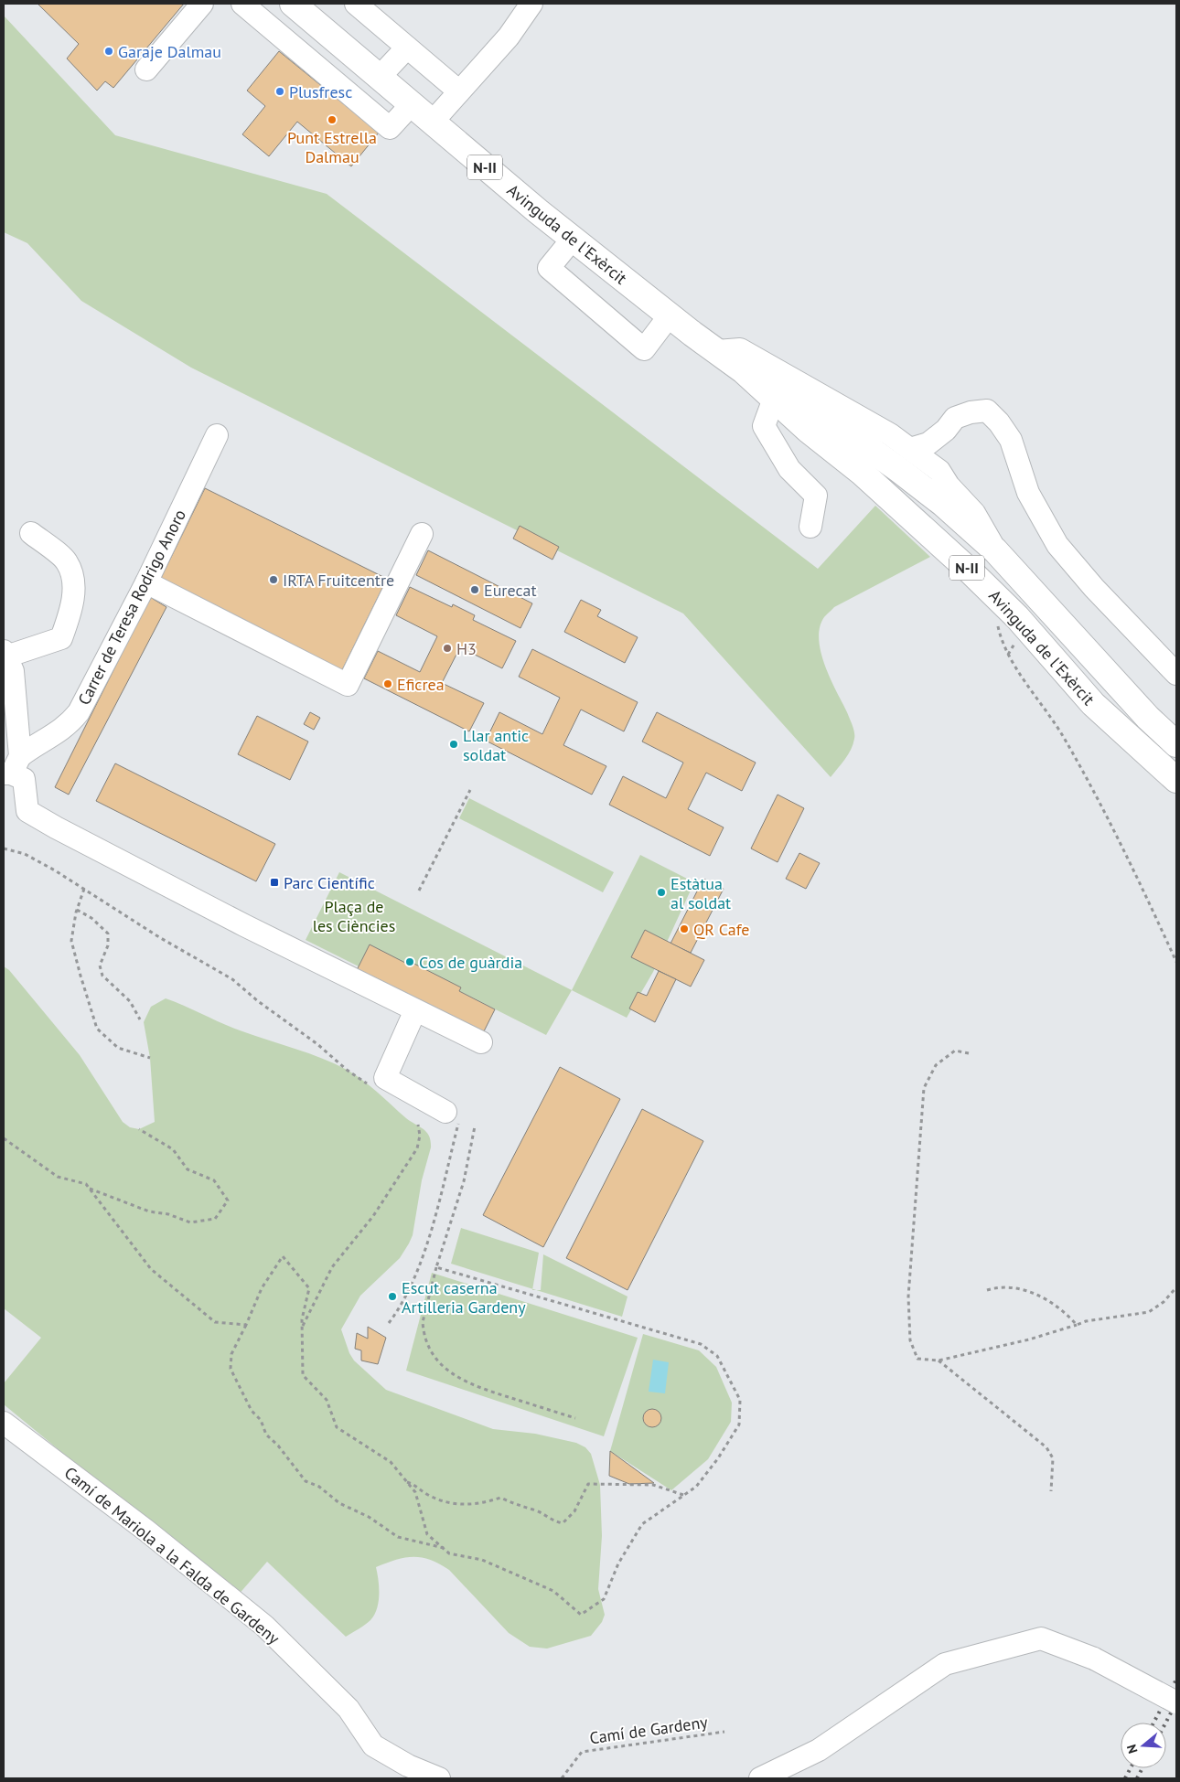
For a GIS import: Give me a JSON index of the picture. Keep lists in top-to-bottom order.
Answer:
{
  "streets": {
    "main road": ["N-II", "Avinguda de l'Exèrcit"],
    "street": ["Carrer de Teresa Rodrigo Anoro", "Camí de Mariola a la Falda de Gardeny"],
    "path": ["Camí de Gardeny"]
  },
  "parks": ["Plaça de les Ciències"],
  "places": {
    "other": [
      "Garaje Dalmau",
      "Plusfresc",
      "Punt Estrella Dalmau",
      "IRTA Fruitcentre",
      "Eurecat",
      "H3",
      "Eficrea",
      "Llar antic soldat",
      "Estàtua al soldat",
      "QR Cafe",
      "Cos de guàrdia",
      "Escut caserna Artilleria Gardeny"
    ],
    "transit": ["Parc Científic"]
  },
  "north": "left"
}
